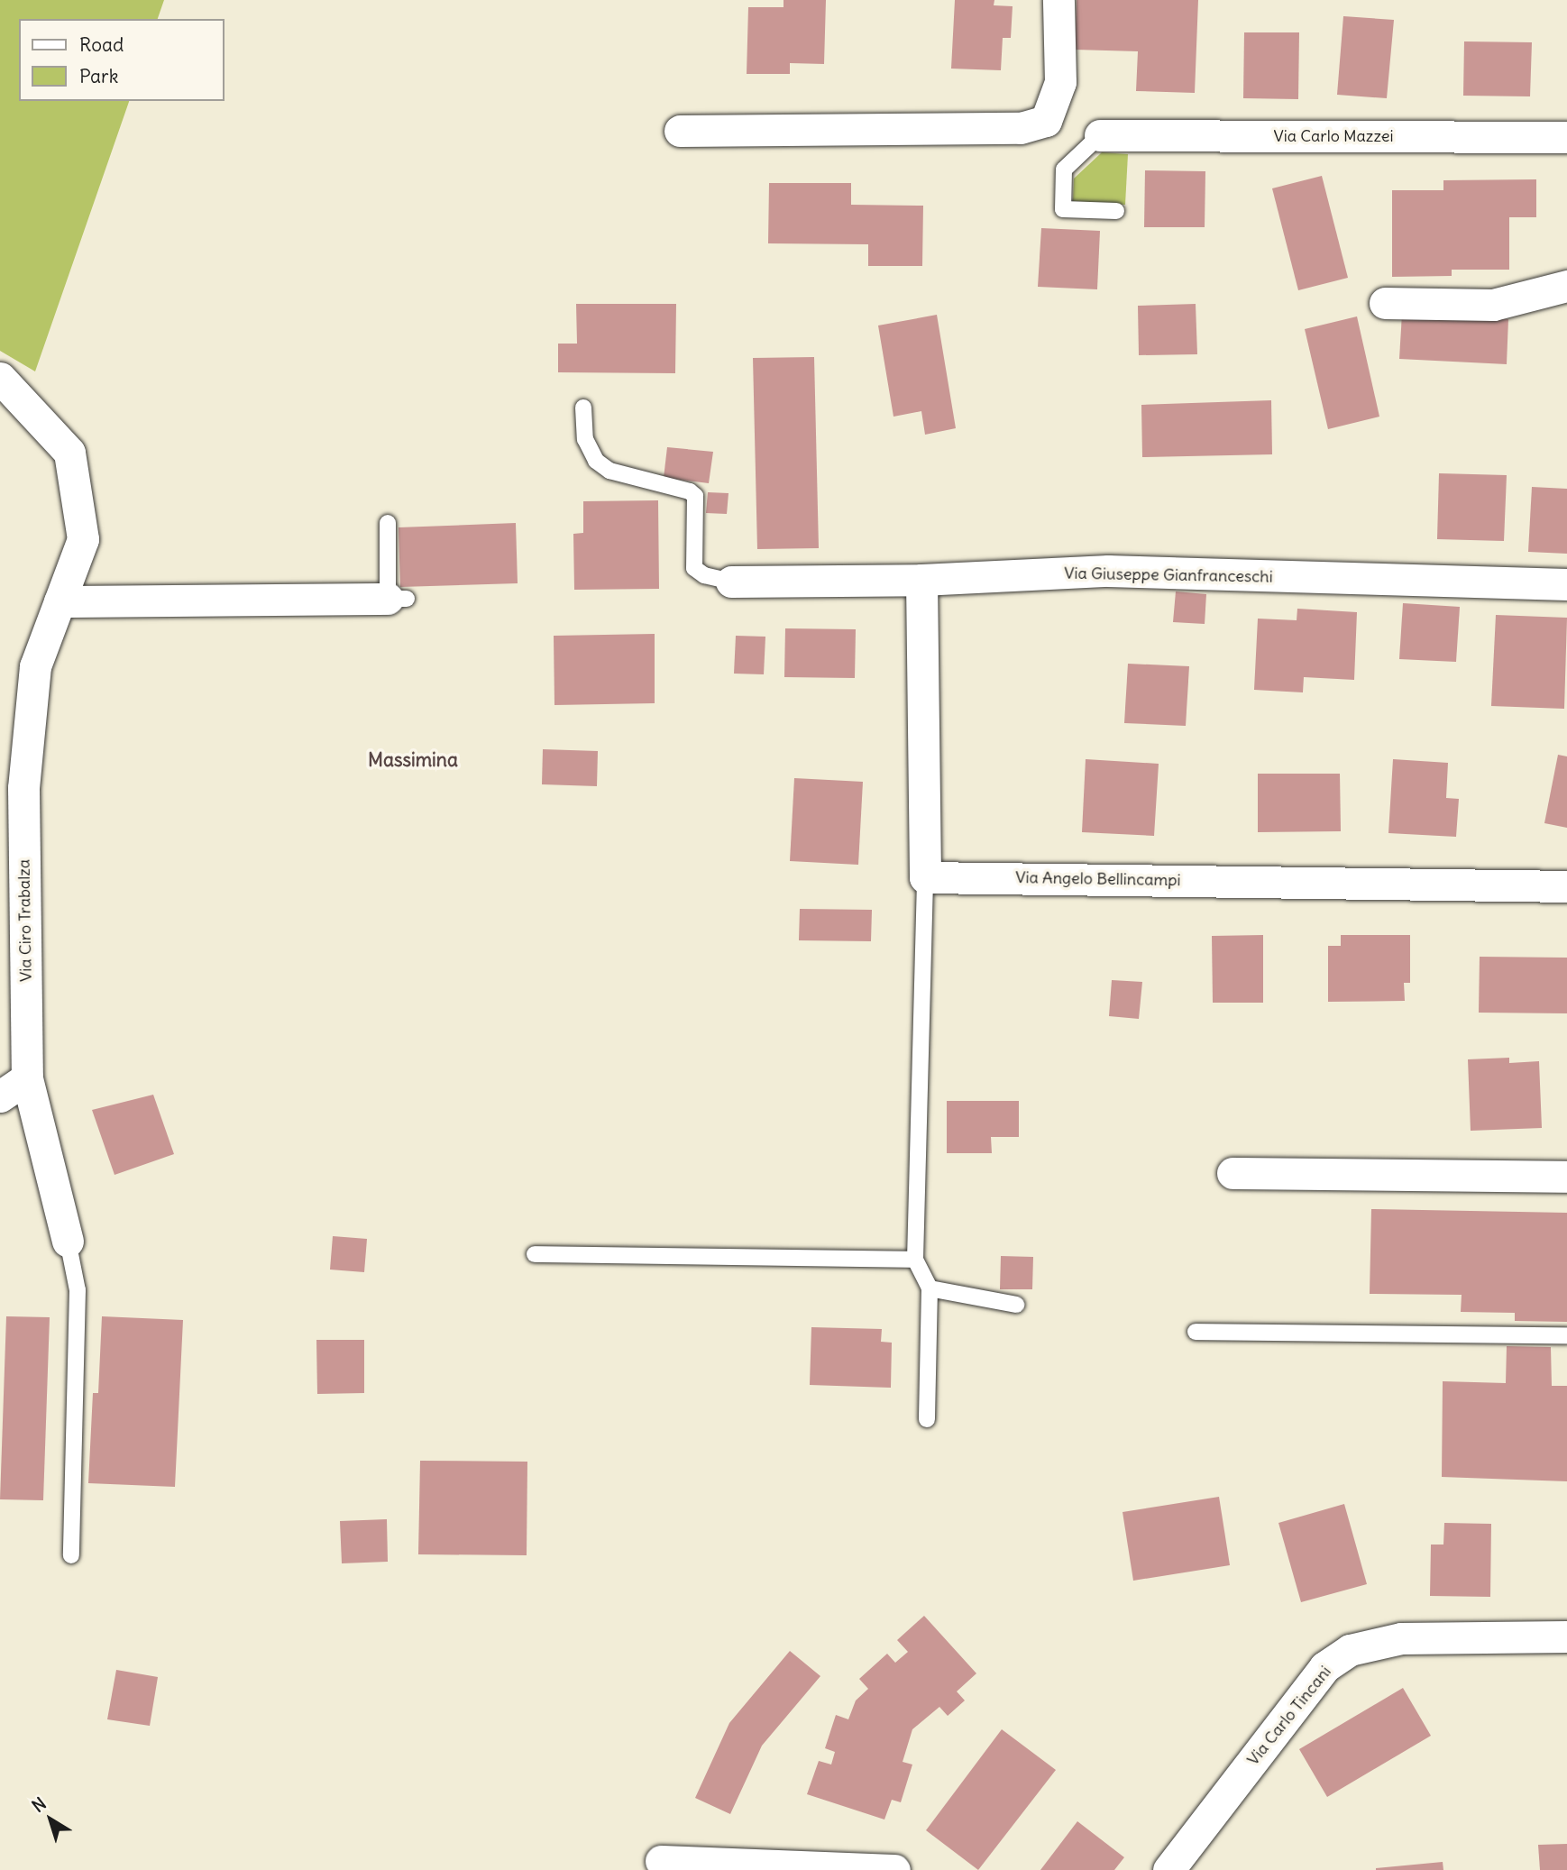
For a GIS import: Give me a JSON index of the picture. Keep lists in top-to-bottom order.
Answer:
{
  "streets": {
    "street": [
      "Via Carlo Mazzei",
      "Via Giuseppe Gianfranceschi",
      "Via Angelo Bellincampi",
      "Via Ciro Trabalza",
      "Via Carlo Tincani"
    ]
  },
  "districts": ["Massimina"],
  "legend": ["Road", "Park"],
  "north": "top left"
}
